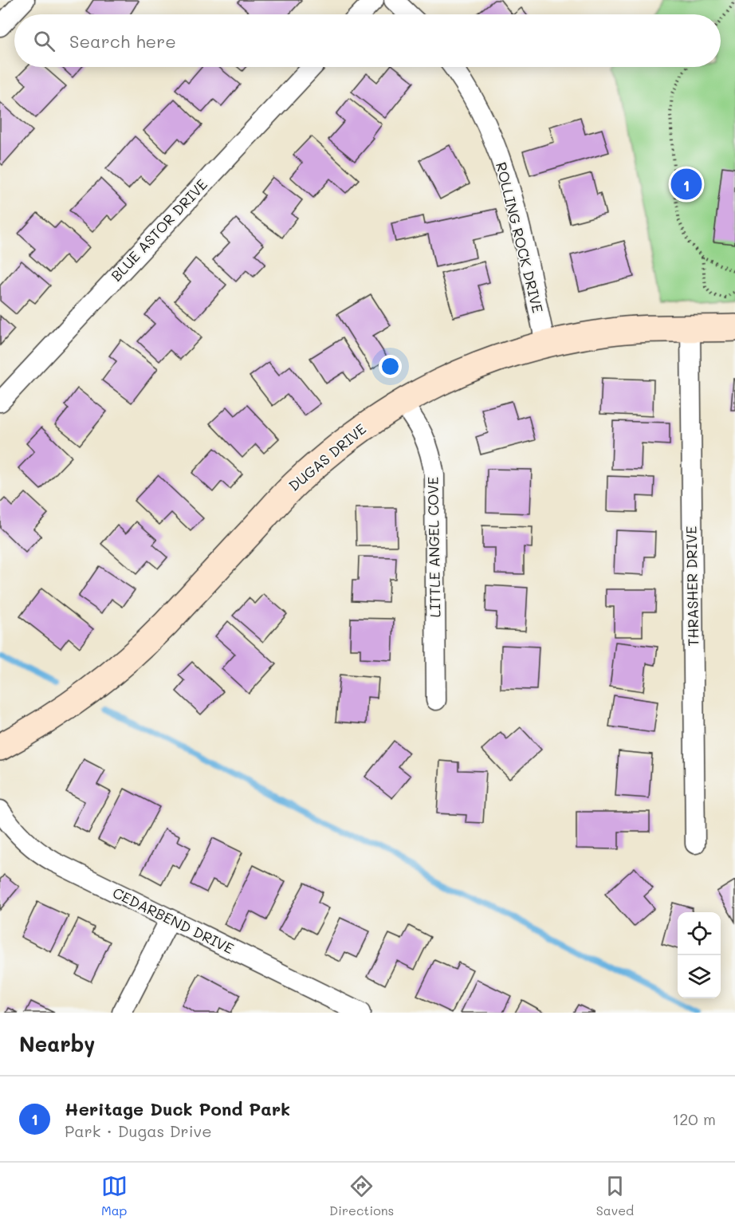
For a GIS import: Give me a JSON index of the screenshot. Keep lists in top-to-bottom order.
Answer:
{
  "streets": {
    "street": [
      "BLUE ASTOR DRIVE",
      "ROLLING ROCK DRIVE",
      "DUGAS DRIVE",
      "LITTLE ANGEL COVE",
      "THRASHER DRIVE",
      "CEDARBEND DRIVE"
    ]
  },
  "crossings": [
    ["ROLLING ROCK DRIVE", "DUGAS DRIVE"],
    ["DUGAS DRIVE", "LITTLE ANGEL COVE"],
    ["DUGAS DRIVE", "THRASHER DRIVE"]
  ],
  "page": {
    "search": "Search here",
    "pins": "1",
    "heading": "Nearby",
    "list": [
      {
        "mark": "1",
        "name": "Heritage Duck Pond Park",
        "note": "Park · Dugas Drive",
        "value": "120 m"
      }
    ],
    "nav": ["Map", "Directions", "Saved"]
  }
}
